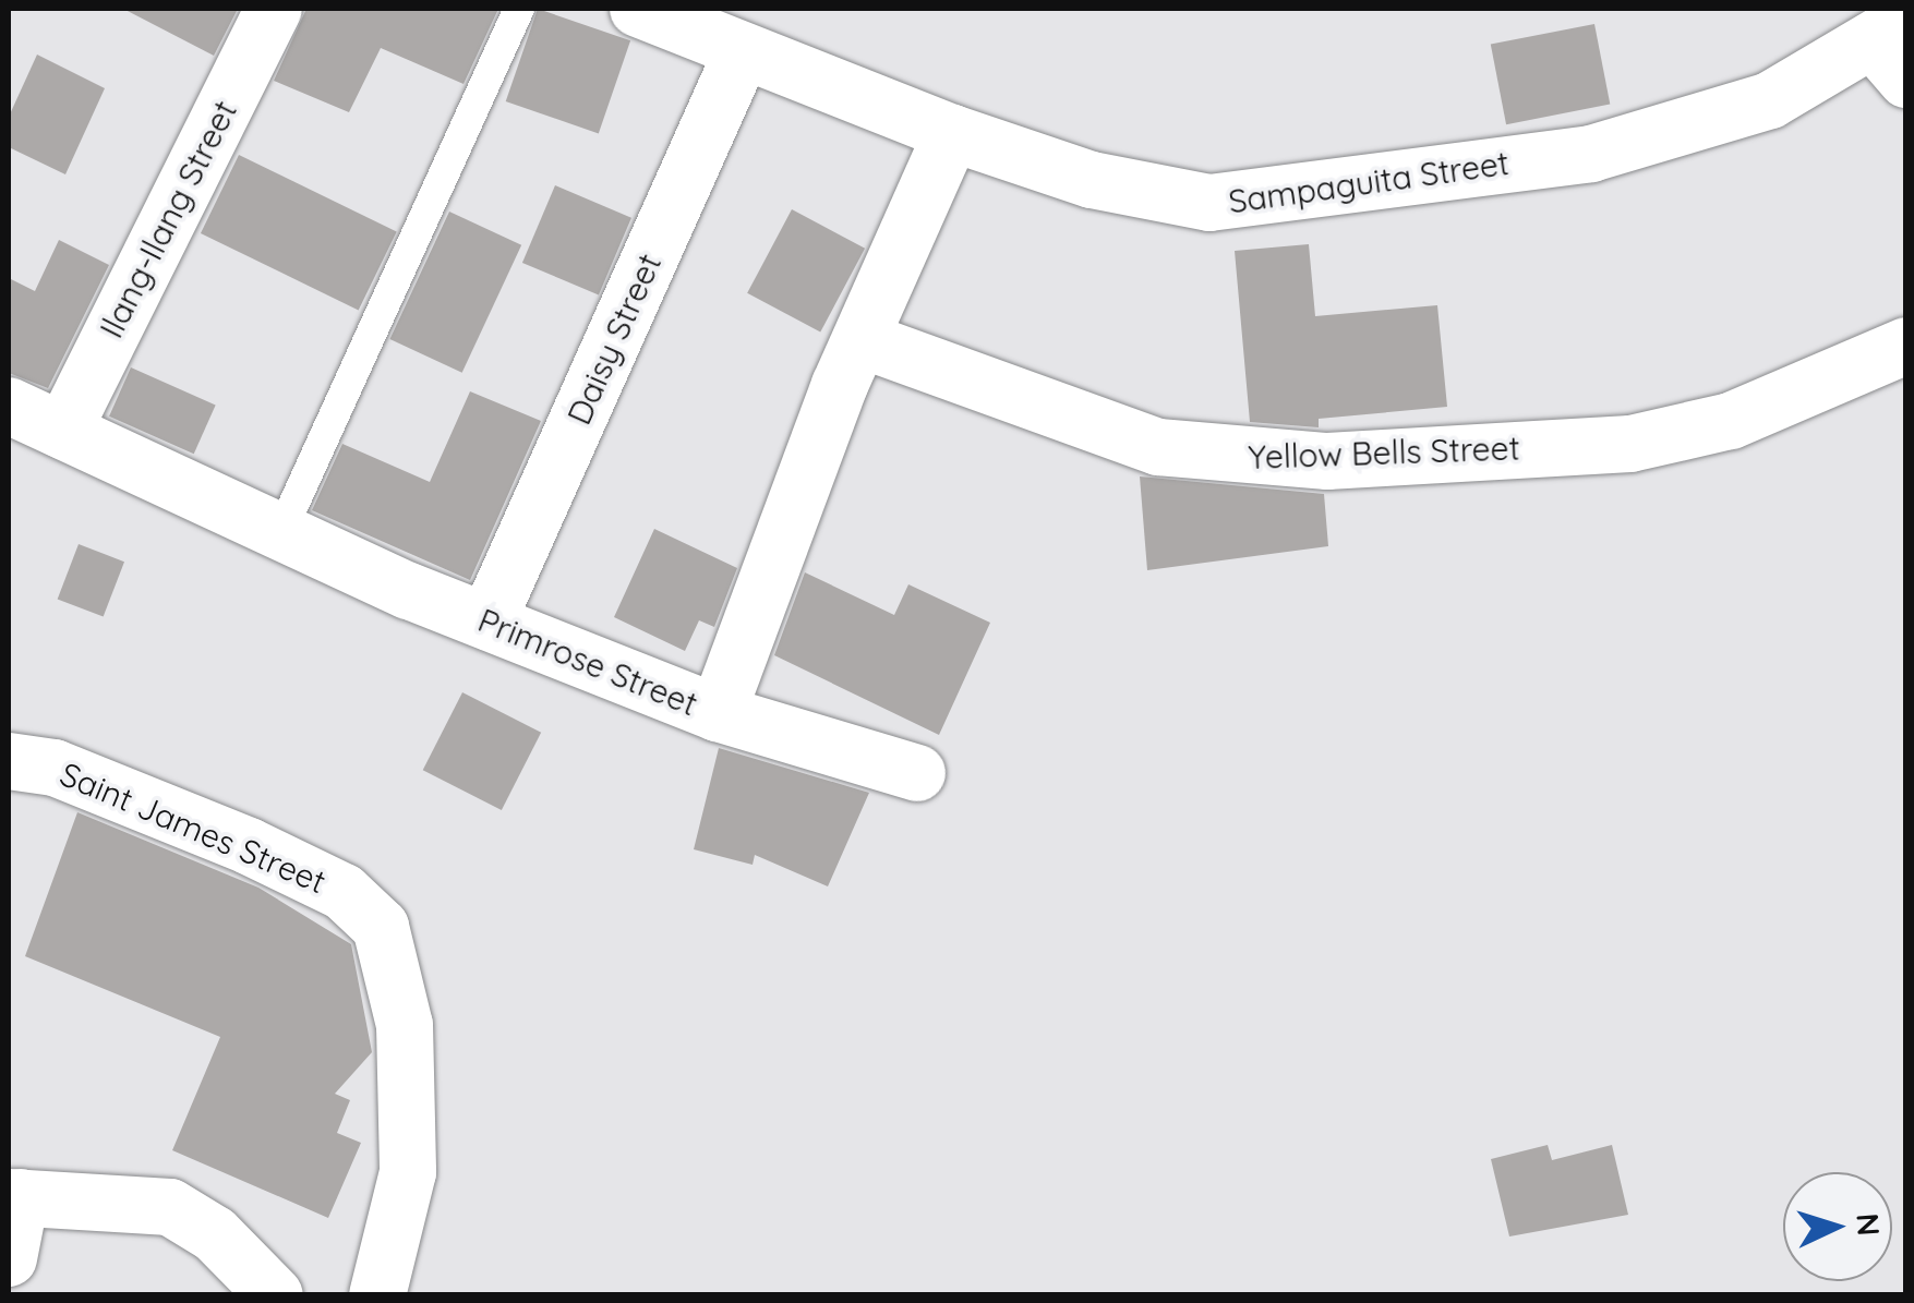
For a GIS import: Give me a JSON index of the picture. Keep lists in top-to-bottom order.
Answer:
{
  "streets": {
    "street": [
      "Sampaguita Street",
      "Ilang-Ilang Street",
      "Daisy Street",
      "Yellow Bells Street",
      "Primrose Street",
      "Saint James Street"
    ]
  },
  "crossings": [
    ["Sampaguita Street", "Daisy Street"],
    ["Sampaguita Street", "Primrose Street"],
    ["Ilang-Ilang Street", "Primrose Street"],
    ["Daisy Street", "Primrose Street"],
    ["Yellow Bells Street", "Primrose Street"]
  ],
  "north": "right"
}
